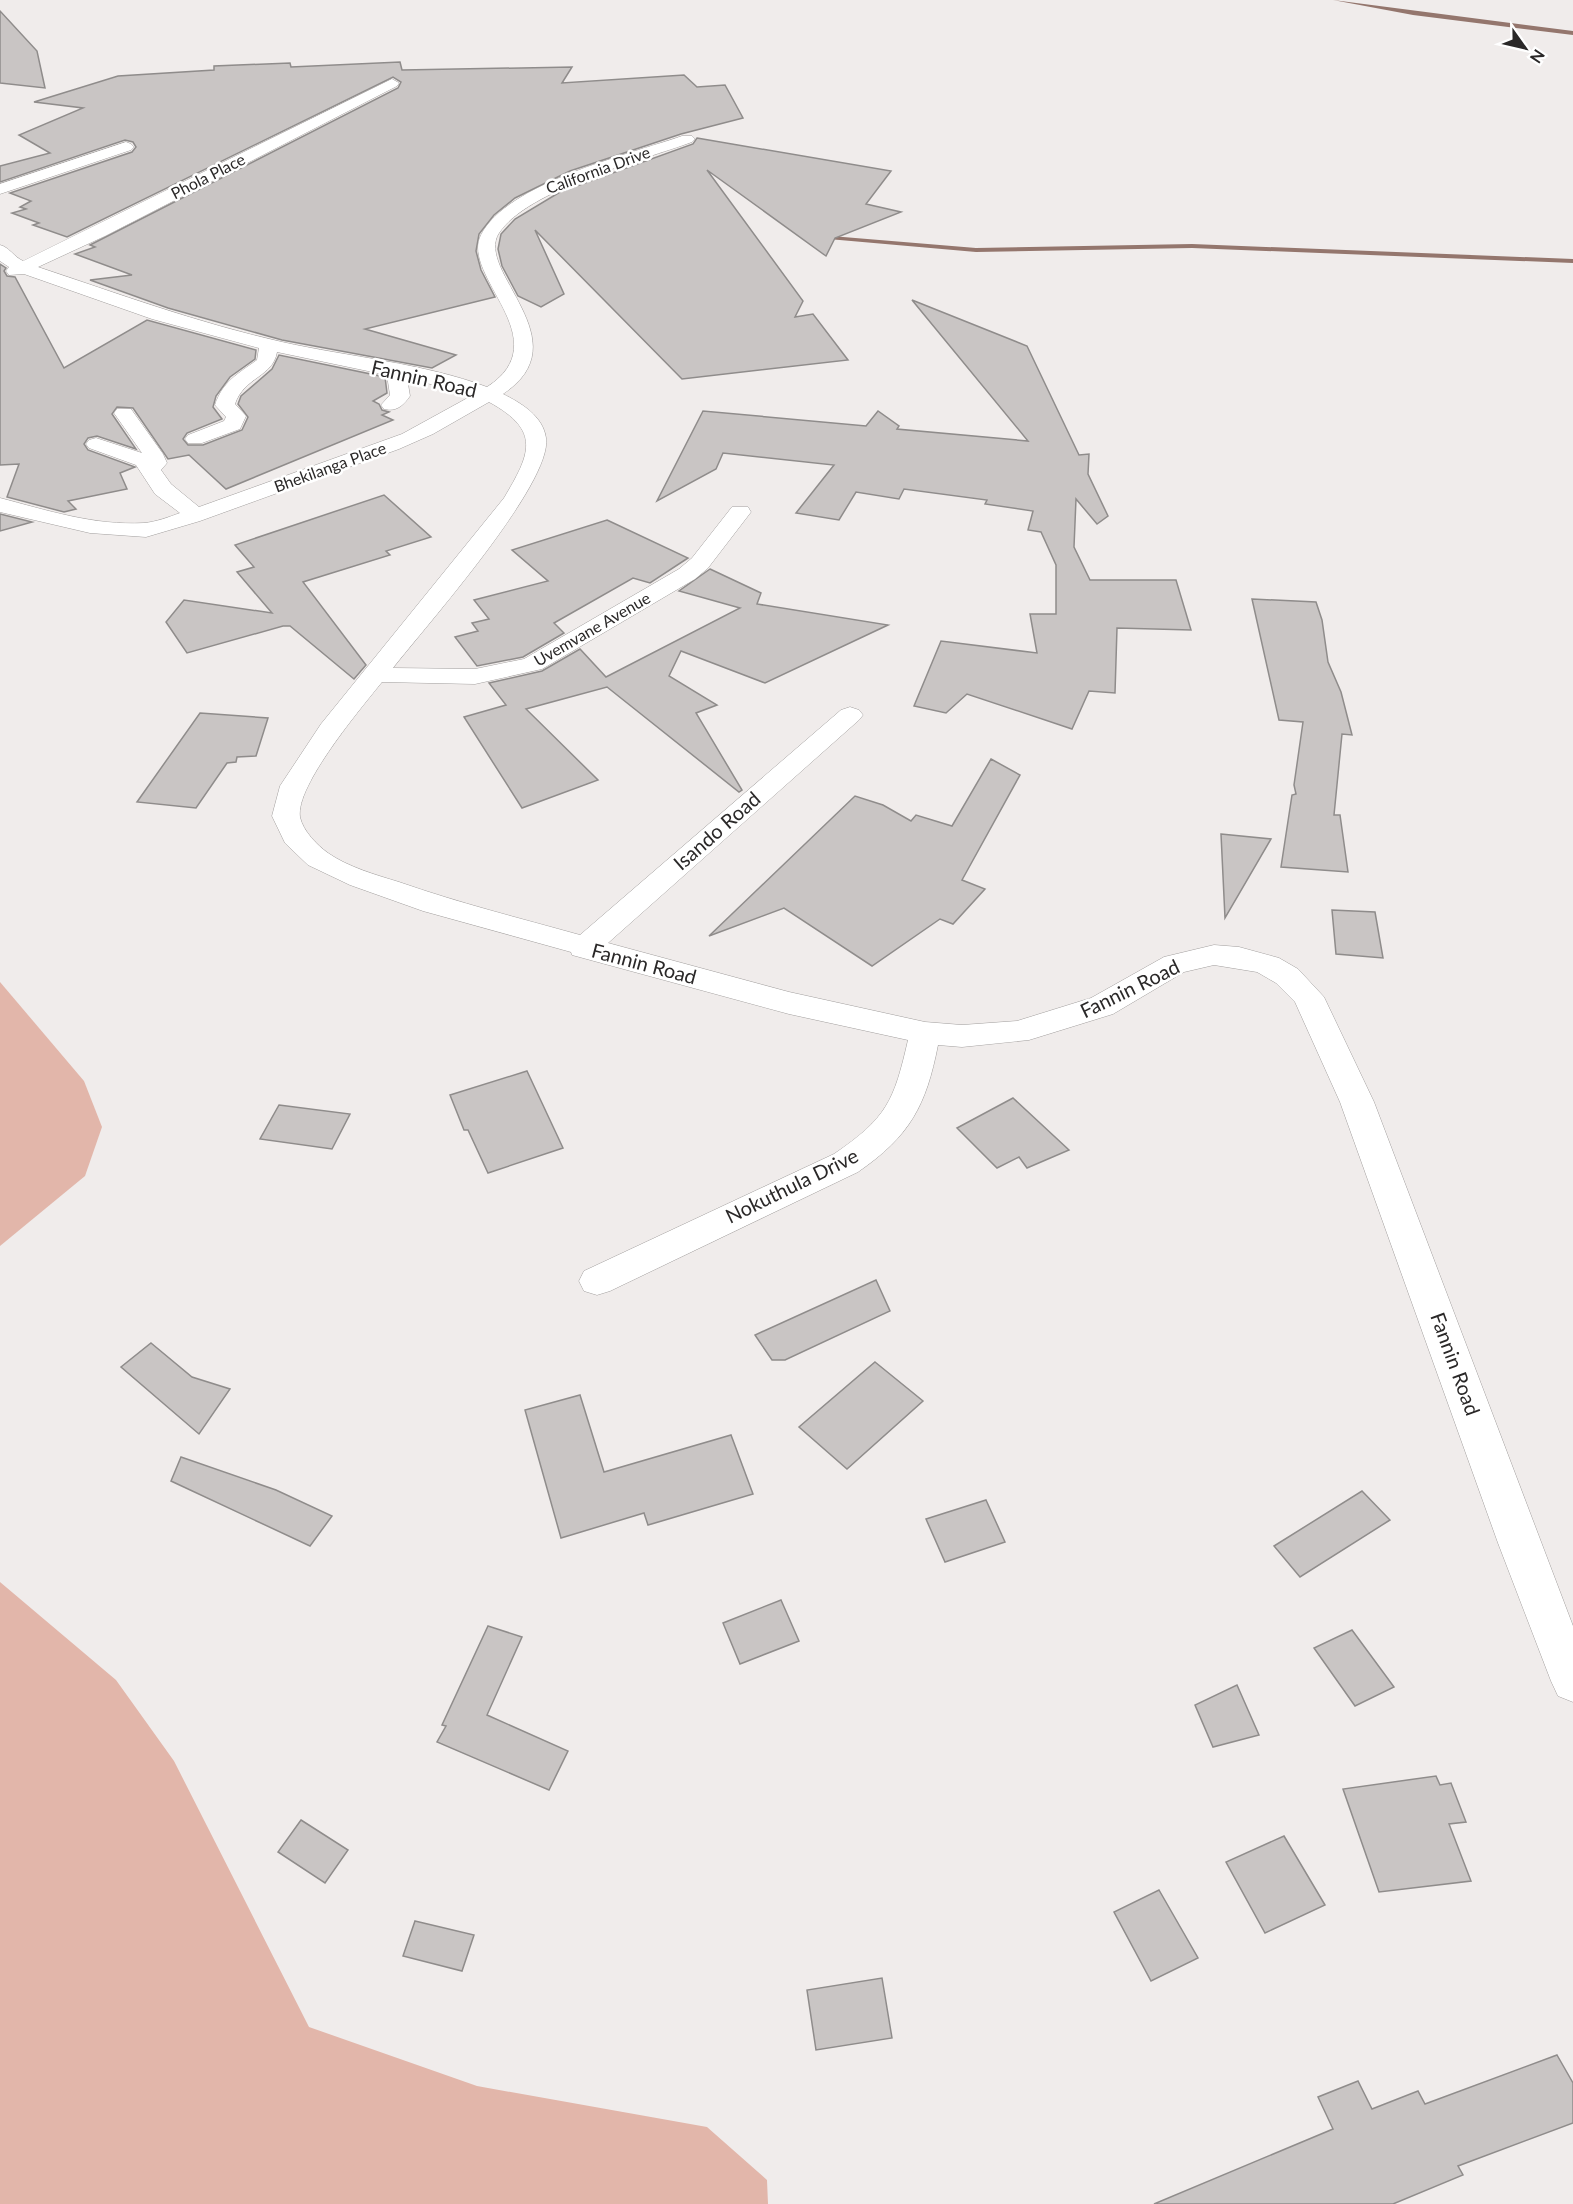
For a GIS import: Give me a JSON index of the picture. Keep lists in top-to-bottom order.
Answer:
{
  "streets": {
    "street": [
      "California Drive",
      "Phola Place",
      "Fannin Road",
      "Bhekilanga Place",
      "Uvemvane Avenue",
      "Isando Road",
      "Nokuthula Drive"
    ]
  },
  "crossings": [
    ["California Drive", "Fannin Road"],
    ["California Drive", "Bhekilanga Place"],
    ["Phola Place", "Fannin Road"],
    ["Fannin Road", "Bhekilanga Place"],
    ["Fannin Road", "Uvemvane Avenue"],
    ["Fannin Road", "Isando Road"],
    ["Fannin Road", "Nokuthula Drive"]
  ],
  "north": "bottom right"
}
